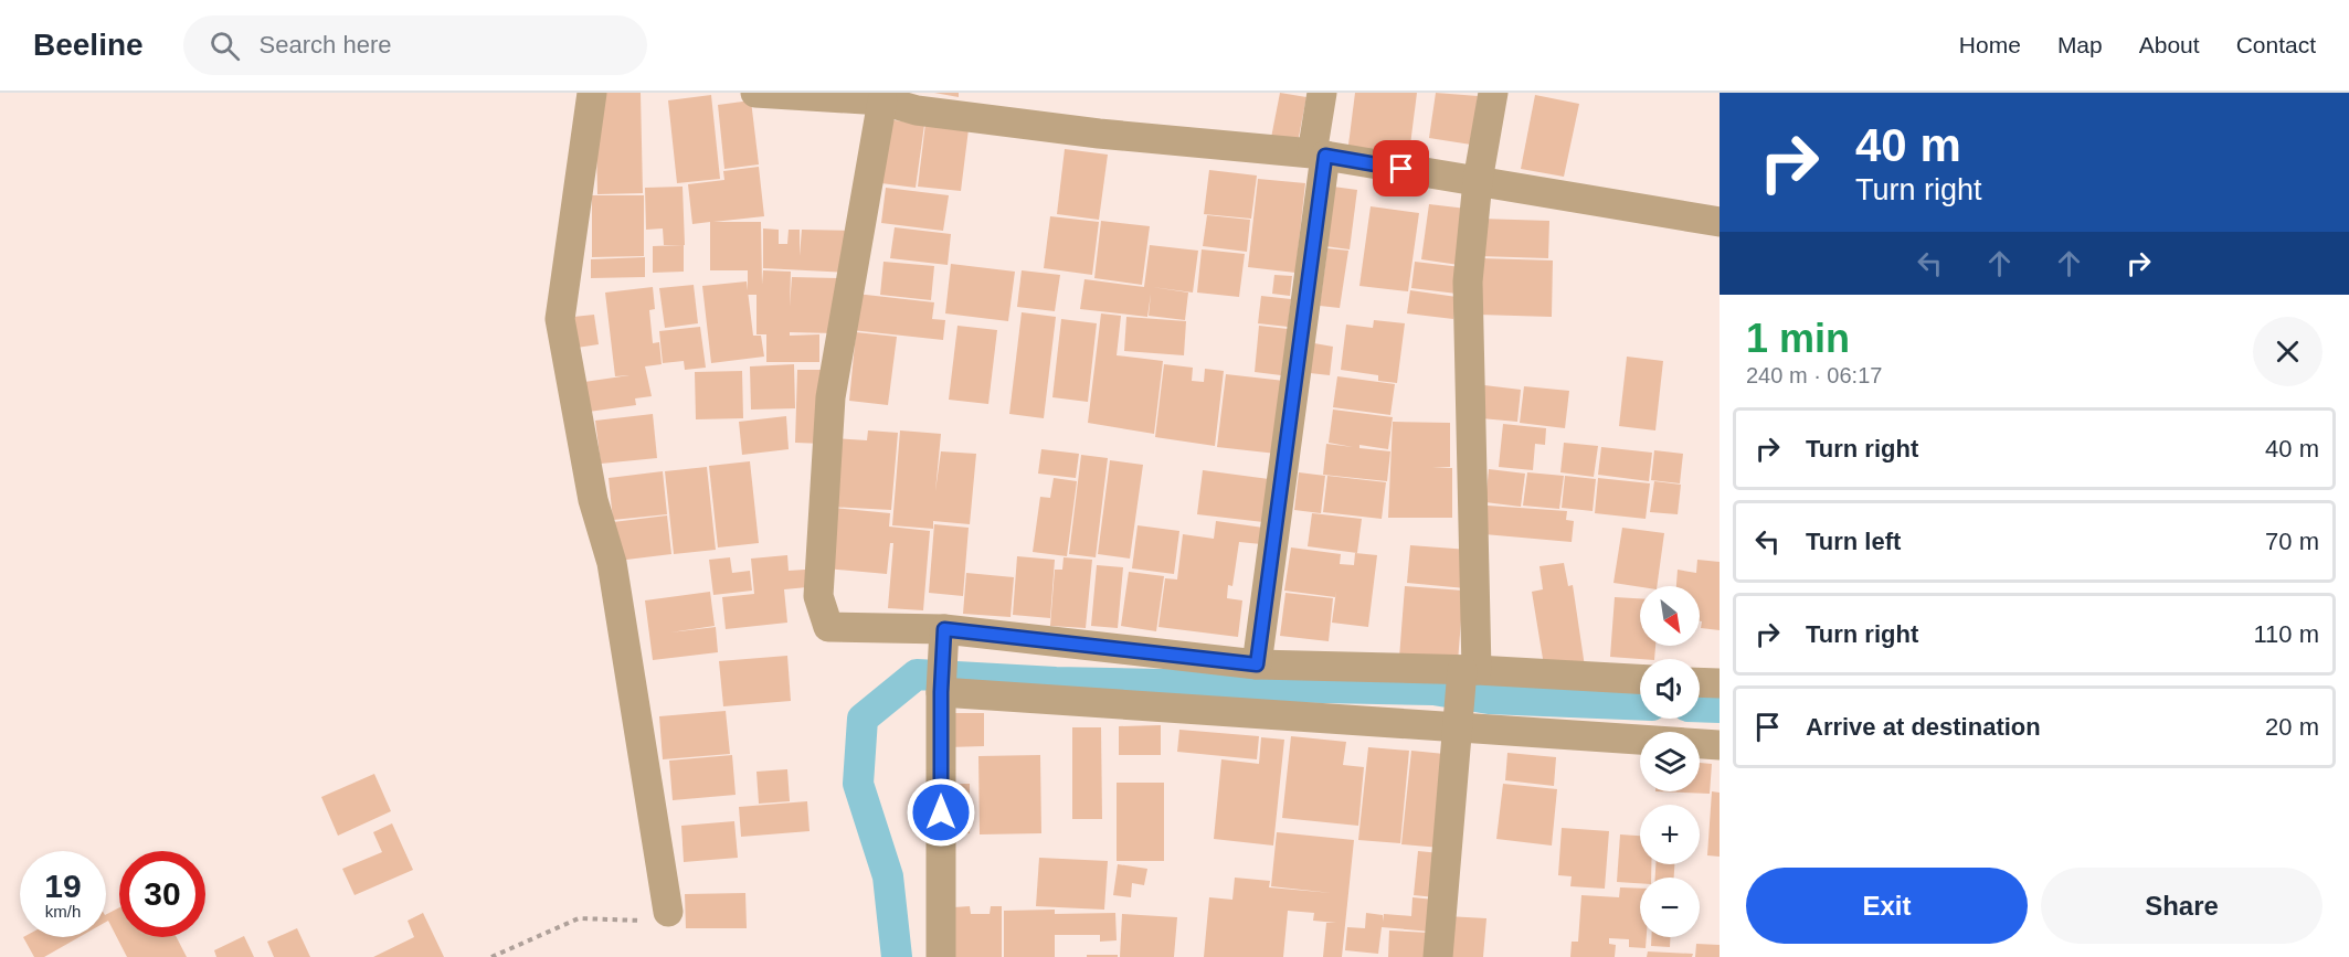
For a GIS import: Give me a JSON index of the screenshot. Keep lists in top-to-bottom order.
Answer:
{
  "north": "bottom right",
  "page": {
    "header": "Beeline",
    "search": "Search here",
    "nav": [
      "Home",
      "Map",
      "About",
      "Contact"
    ],
    "turn": ["40 m", "Turn right"],
    "heading": ["1 min", "240 m · 06:17"],
    "list": [
      {
        "name": "Turn right",
        "value": "40 m"
      },
      {
        "name": "Turn left",
        "value": "70 m"
      },
      {
        "name": "Turn right",
        "value": "110 m"
      },
      {
        "name": "Arrive at destination",
        "value": "20 m"
      }
    ],
    "map_buttons": ["+", "−"],
    "speed": "19 km/h",
    "limit": "30",
    "buttons": ["Exit", "Share"]
  }
}
